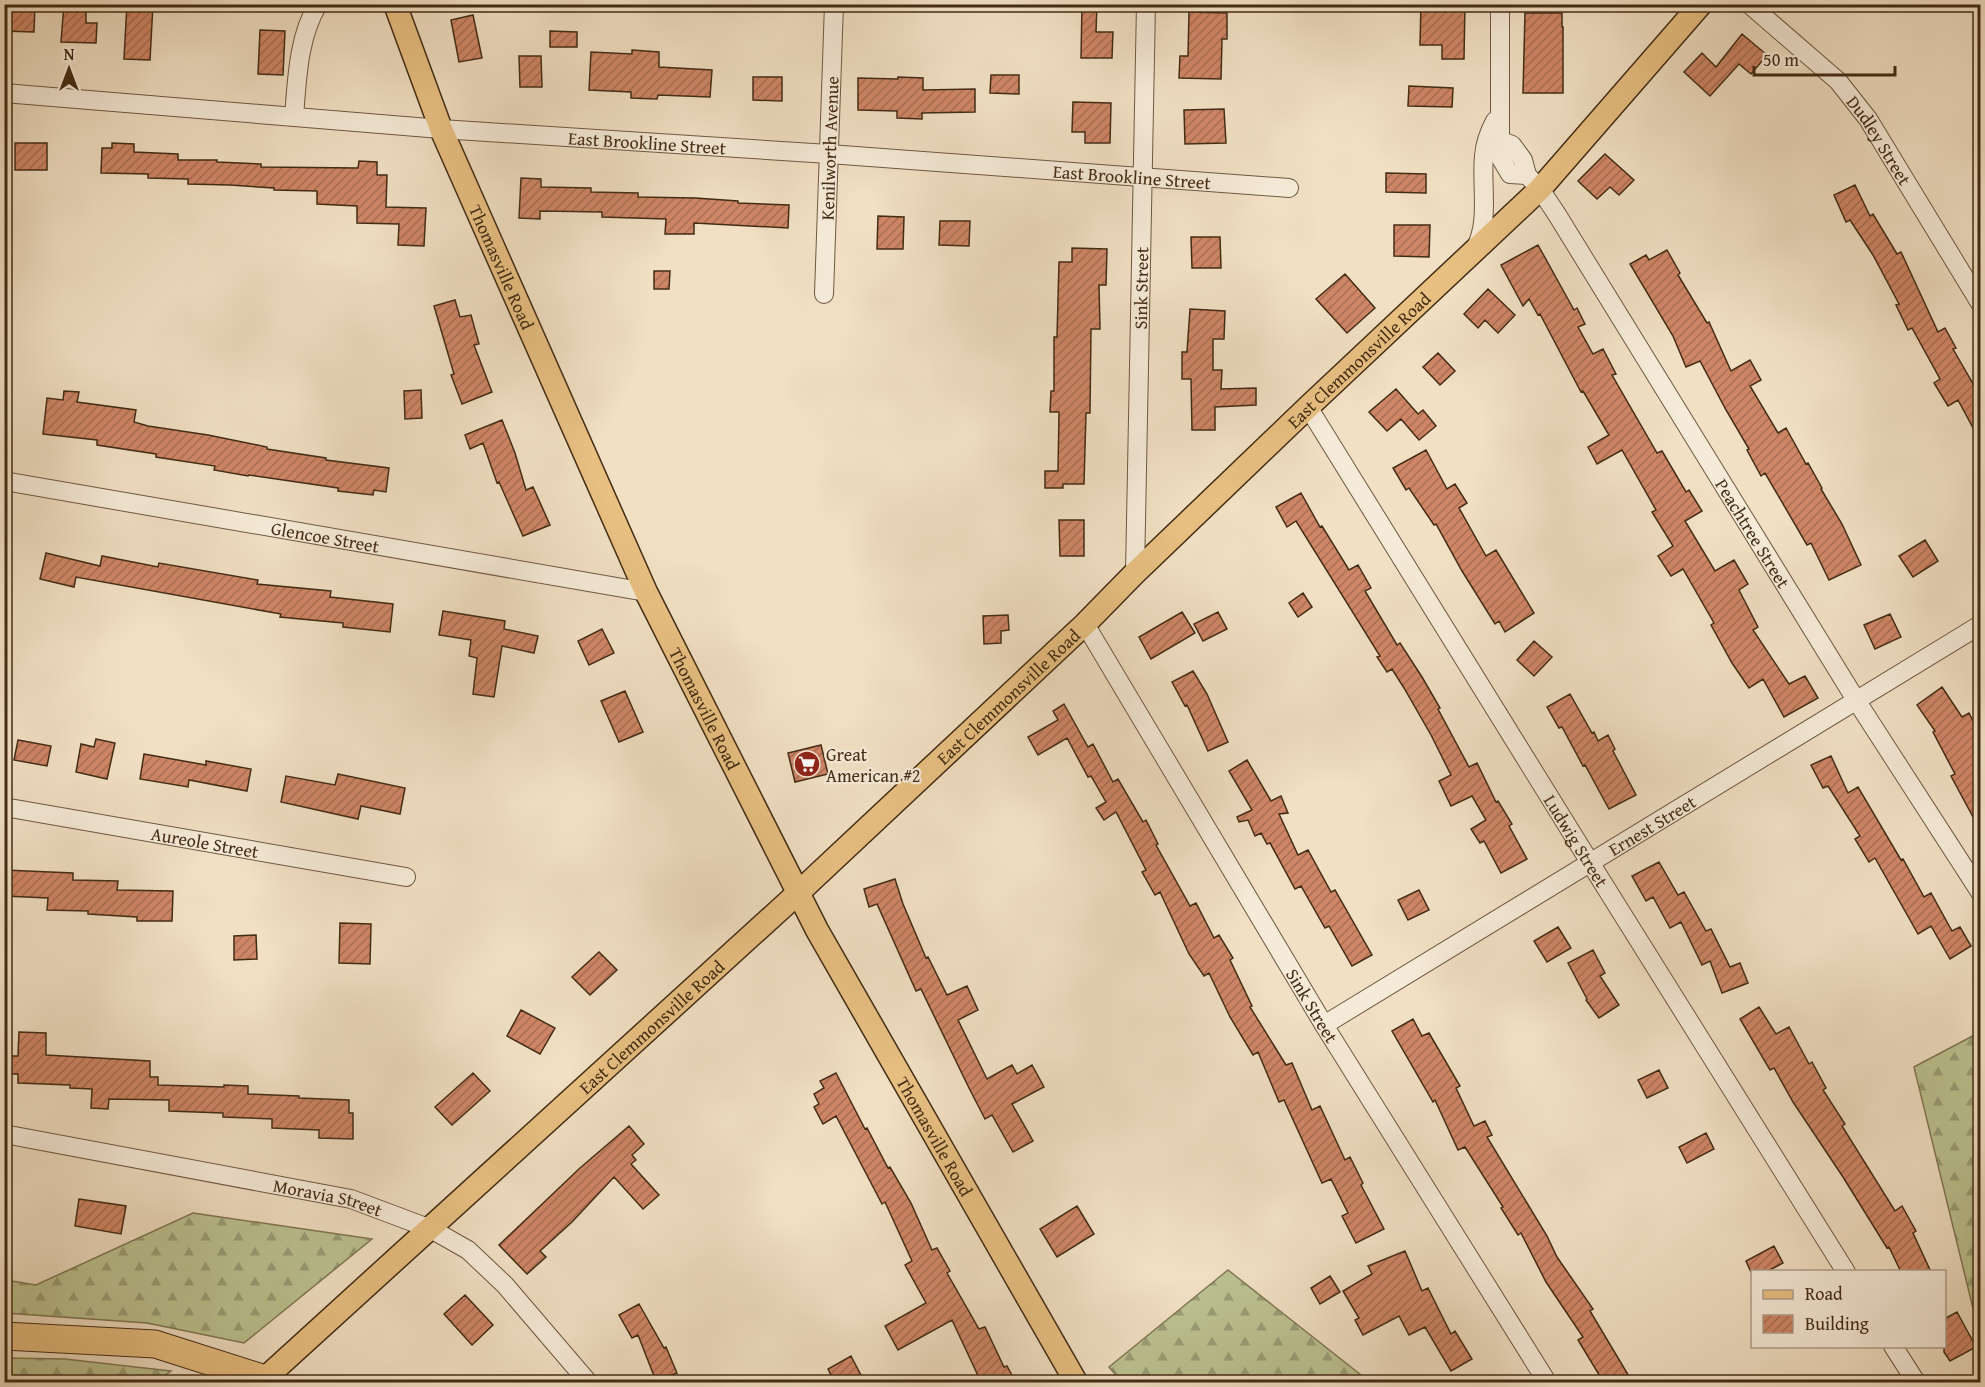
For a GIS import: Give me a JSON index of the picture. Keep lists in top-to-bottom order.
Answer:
{
  "streets": {
    "main road": ["Thomasville Road", "East Clemmonsville Road"],
    "street": [
      "Dudley Street",
      "East Brookline Street",
      "Kenilworth Avenue",
      "Sink Street",
      "Peachtree Street",
      "Glencoe Street",
      "Ernest Street",
      "Ludwig Street",
      "Aureole Street",
      "Moravia Street"
    ]
  },
  "crossings": [
    ["East Brookline Street", "Kenilworth Avenue"],
    ["East Brookline Street", "Thomasville Road"],
    ["East Brookline Street", "Sink Street"],
    ["Thomasville Road", "East Clemmonsville Road"],
    ["Thomasville Road", "Glencoe Street"],
    ["Sink Street", "East Clemmonsville Road"],
    ["Sink Street", "Ernest Street"],
    ["East Clemmonsville Road", "Peachtree Street"],
    ["East Clemmonsville Road", "Ludwig Street"],
    ["East Clemmonsville Road", "Moravia Street"],
    ["Peachtree Street", "Ernest Street"],
    ["Ernest Street", "Ludwig Street"]
  ],
  "places": {
    "supermarket": ["Great American #2"]
  },
  "legend": ["Road", "Building"],
  "scale_bar": "50 m",
  "north": "top"
}
